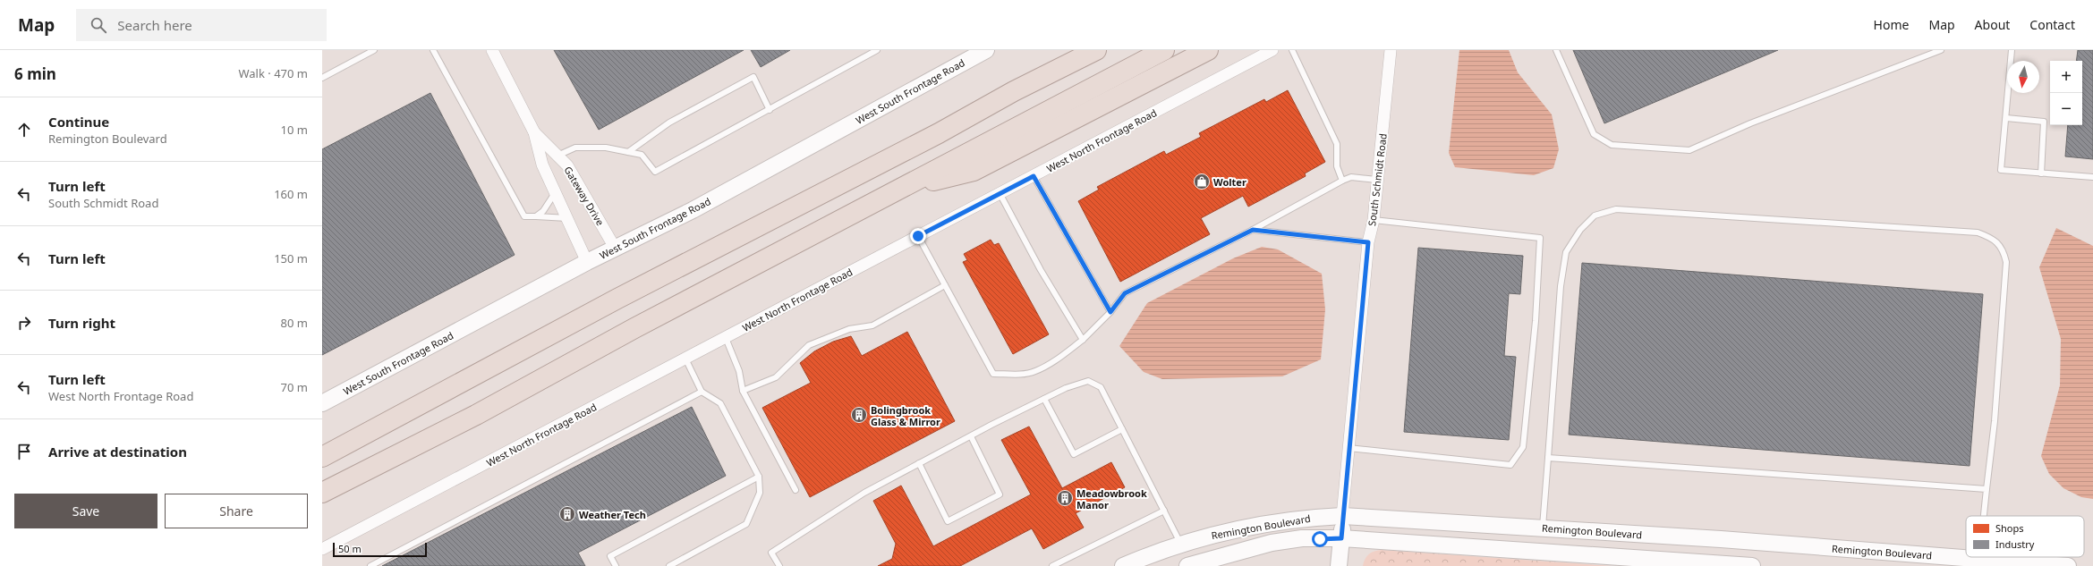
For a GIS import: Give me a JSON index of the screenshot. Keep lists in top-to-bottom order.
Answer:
{
  "streets": {
    "street": [
      "West South Frontage Road",
      "West North Frontage Road",
      "South Schmidt Road",
      "Gateway Drive",
      "Remington Boulevard"
    ]
  },
  "crossings": [
    ["West South Frontage Road", "Gateway Drive"],
    ["South Schmidt Road", "Remington Boulevard"]
  ],
  "places": {
    "shop": ["Wolter"],
    "building": ["Bolingbrook Glass & Mirror", "Meadowbrook Manor", "Weather Tech"]
  },
  "legend": ["Shops", "Industry"],
  "scale_bar": "50 m",
  "north": "bottom",
  "page": {
    "header": "Map",
    "search": "Search here",
    "nav": [
      "Home",
      "Map",
      "About",
      "Contact"
    ],
    "heading": ["6 min", "Walk · 470 m"],
    "map_buttons": ["+", "−"],
    "list": [
      ["Continue", "Remington Boulevard", "10 m"],
      ["Turn left", "South Schmidt Road", "160 m"],
      ["Turn left", "150 m"],
      ["Turn right", "80 m"],
      ["Turn left", "West North Frontage Road", "70 m"],
      "Arrive at destination"
    ],
    "buttons": ["Save", "Share"],
    "scale": "50 m"
  }
}
